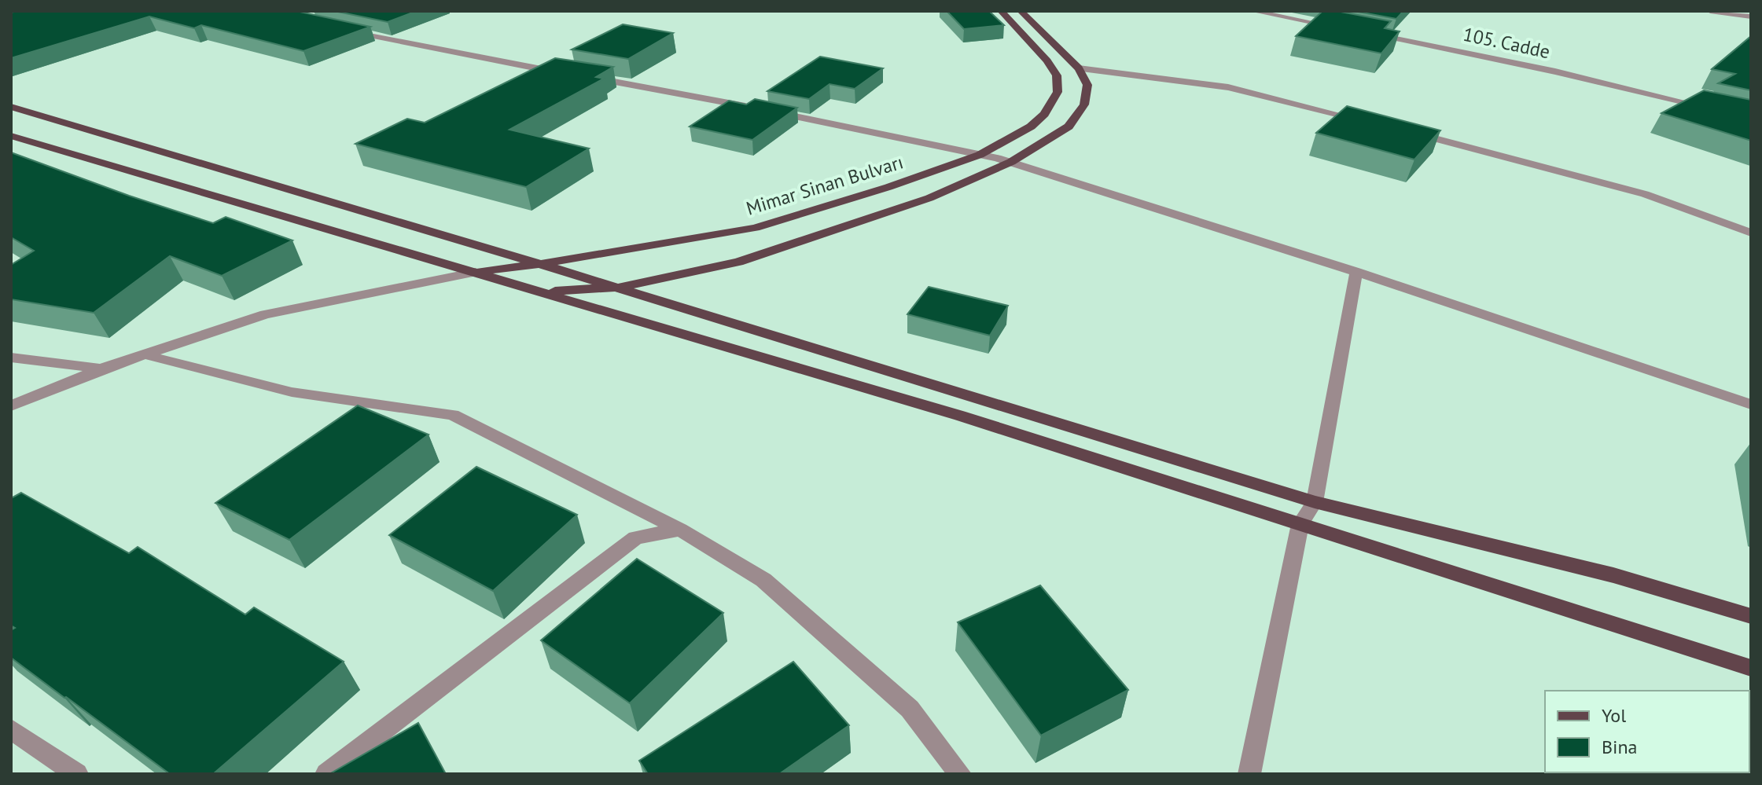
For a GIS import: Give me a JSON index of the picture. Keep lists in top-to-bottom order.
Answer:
{
  "streets": {
    "main road": ["Mimar Sinan Bulvarı"],
    "street": ["105. Cadde"]
  },
  "legend": ["Yol", "Bina"]
}
